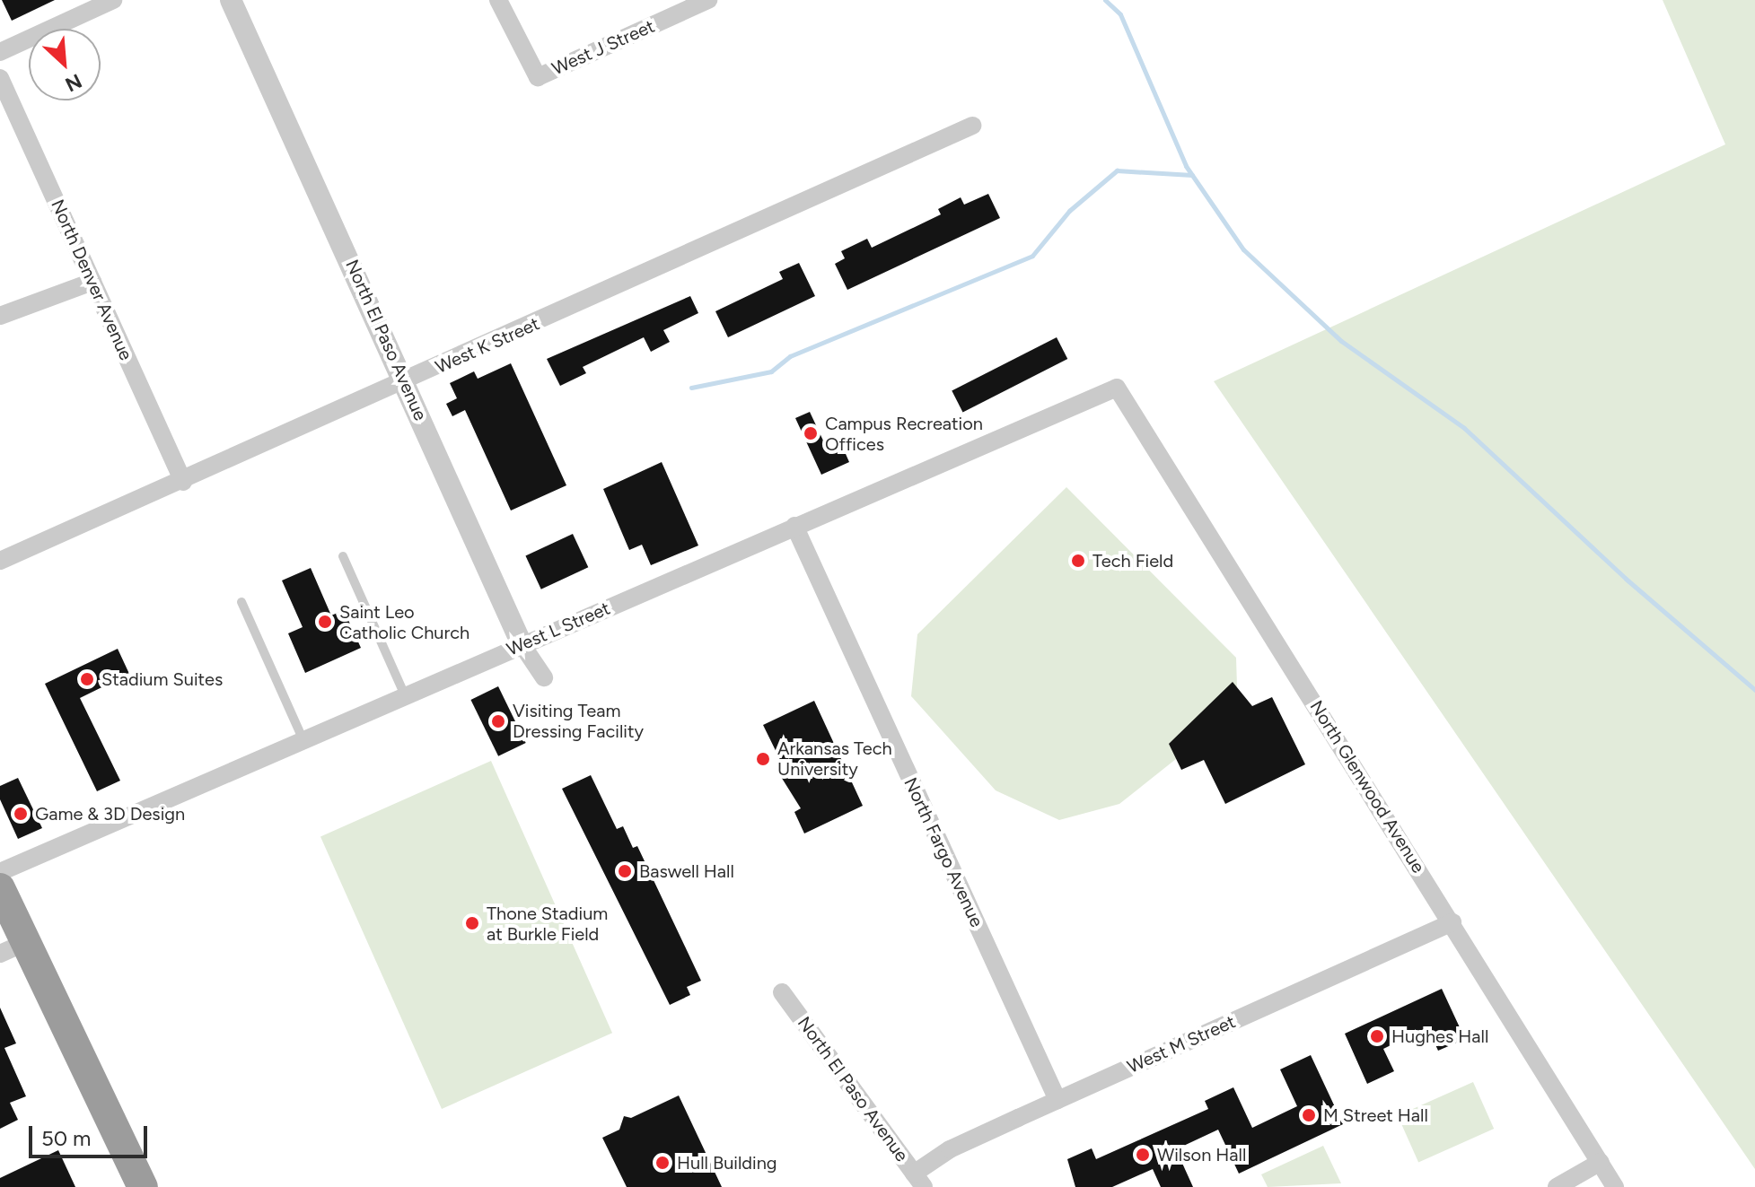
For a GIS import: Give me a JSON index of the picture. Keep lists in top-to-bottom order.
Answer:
{
  "streets": {
    "street": [
      "West J Street",
      "North Denver Avenue",
      "North El Paso Avenue",
      "West K Street",
      "West L Street",
      "North Glenwood Avenue",
      "North Fargo Avenue",
      "West M Street"
    ]
  },
  "crossings": [
    ["North Denver Avenue", "West K Street"],
    ["North El Paso Avenue", "West K Street"],
    ["North El Paso Avenue", "West L Street"],
    ["North El Paso Avenue", "West M Street"],
    ["West L Street", "North Glenwood Avenue"],
    ["West L Street", "North Fargo Avenue"],
    ["North Glenwood Avenue", "West M Street"],
    ["North Fargo Avenue", "West M Street"]
  ],
  "places": [
    "Campus Recreation Offices",
    "Tech Field",
    "Saint Leo Catholic Church",
    "Stadium Suites",
    "Visiting Team Dressing Facility",
    "Arkansas Tech University",
    "Game & 3D Design",
    "Baswell Hall",
    "Thone Stadium at Burkle Field",
    "Hughes Hall",
    "M Street Hall",
    "Wilson Hall",
    "Hull Building"
  ],
  "scale_bar": "50 m",
  "north": "bottom right"
}
